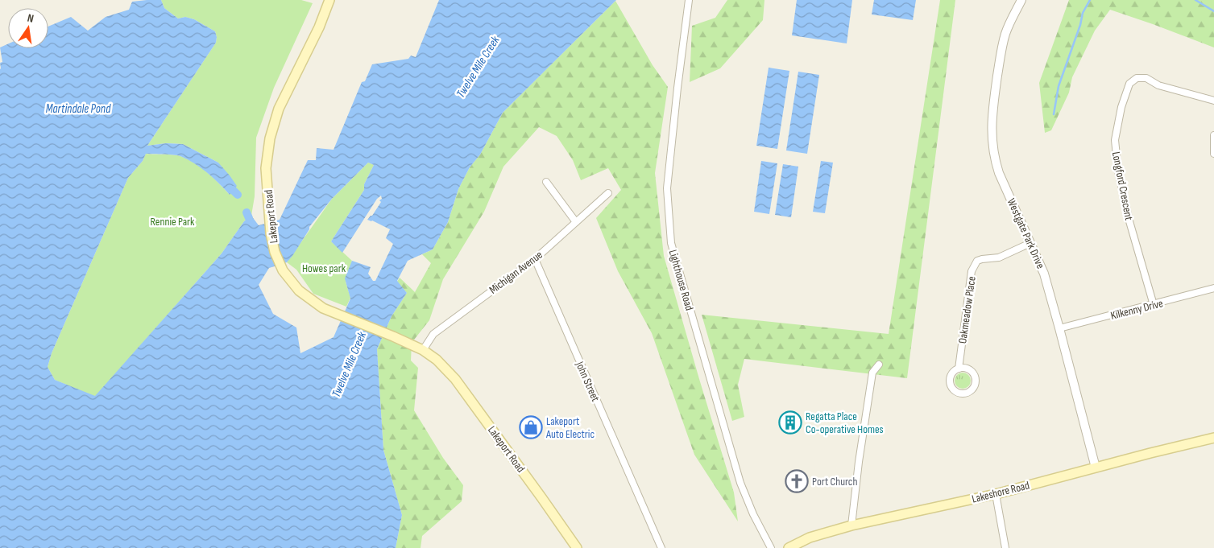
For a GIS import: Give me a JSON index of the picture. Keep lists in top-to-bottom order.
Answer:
{
  "streets": {
    "main road": ["Lakeport Road", "Lakeshore Road"],
    "street": [
      "Longford Crescent",
      "Westgate Park Drive",
      "Michigan Avenue",
      "Lighthouse Road",
      "Kilkenny Drive",
      "Oakmeadow Place",
      "John Street"
    ]
  },
  "crossings": [
    ["Longford Crescent", "Kilkenny Drive"],
    ["Lakeport Road", "Michigan Avenue"],
    ["Westgate Park Drive", "Kilkenny Drive"],
    ["Westgate Park Drive", "Oakmeadow Place"],
    ["Westgate Park Drive", "Lakeshore Road"],
    ["Michigan Avenue", "John Street"]
  ],
  "water": ["Twelve Mile Creek", "Martindale Pond"],
  "parks": ["Rennie Park", "Howes park"],
  "places": {
    "building": ["Regatta Place Co-operative Homes"],
    "shop": ["Lakeport Auto Electric"],
    "church": ["Port Church"]
  },
  "north": "top"
}
